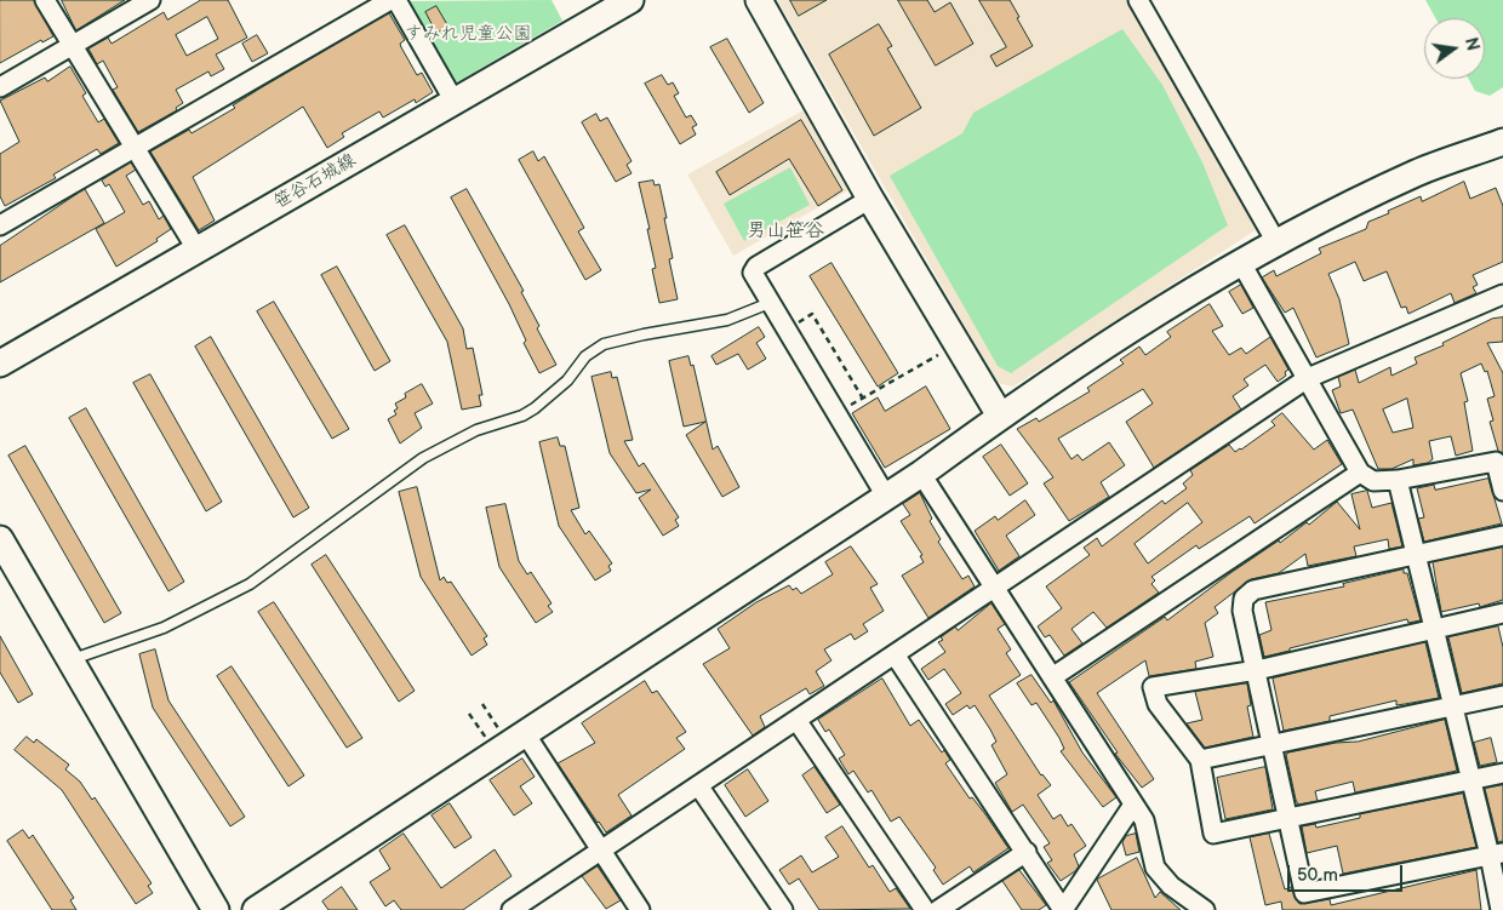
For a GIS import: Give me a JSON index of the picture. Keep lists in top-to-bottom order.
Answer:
{
  "streets": {
    "street": ["笹谷石城線"]
  },
  "districts": ["男山笹谷"],
  "parks": ["すみれ児童公園"],
  "scale_bar": "50 m",
  "north": "right"
}
